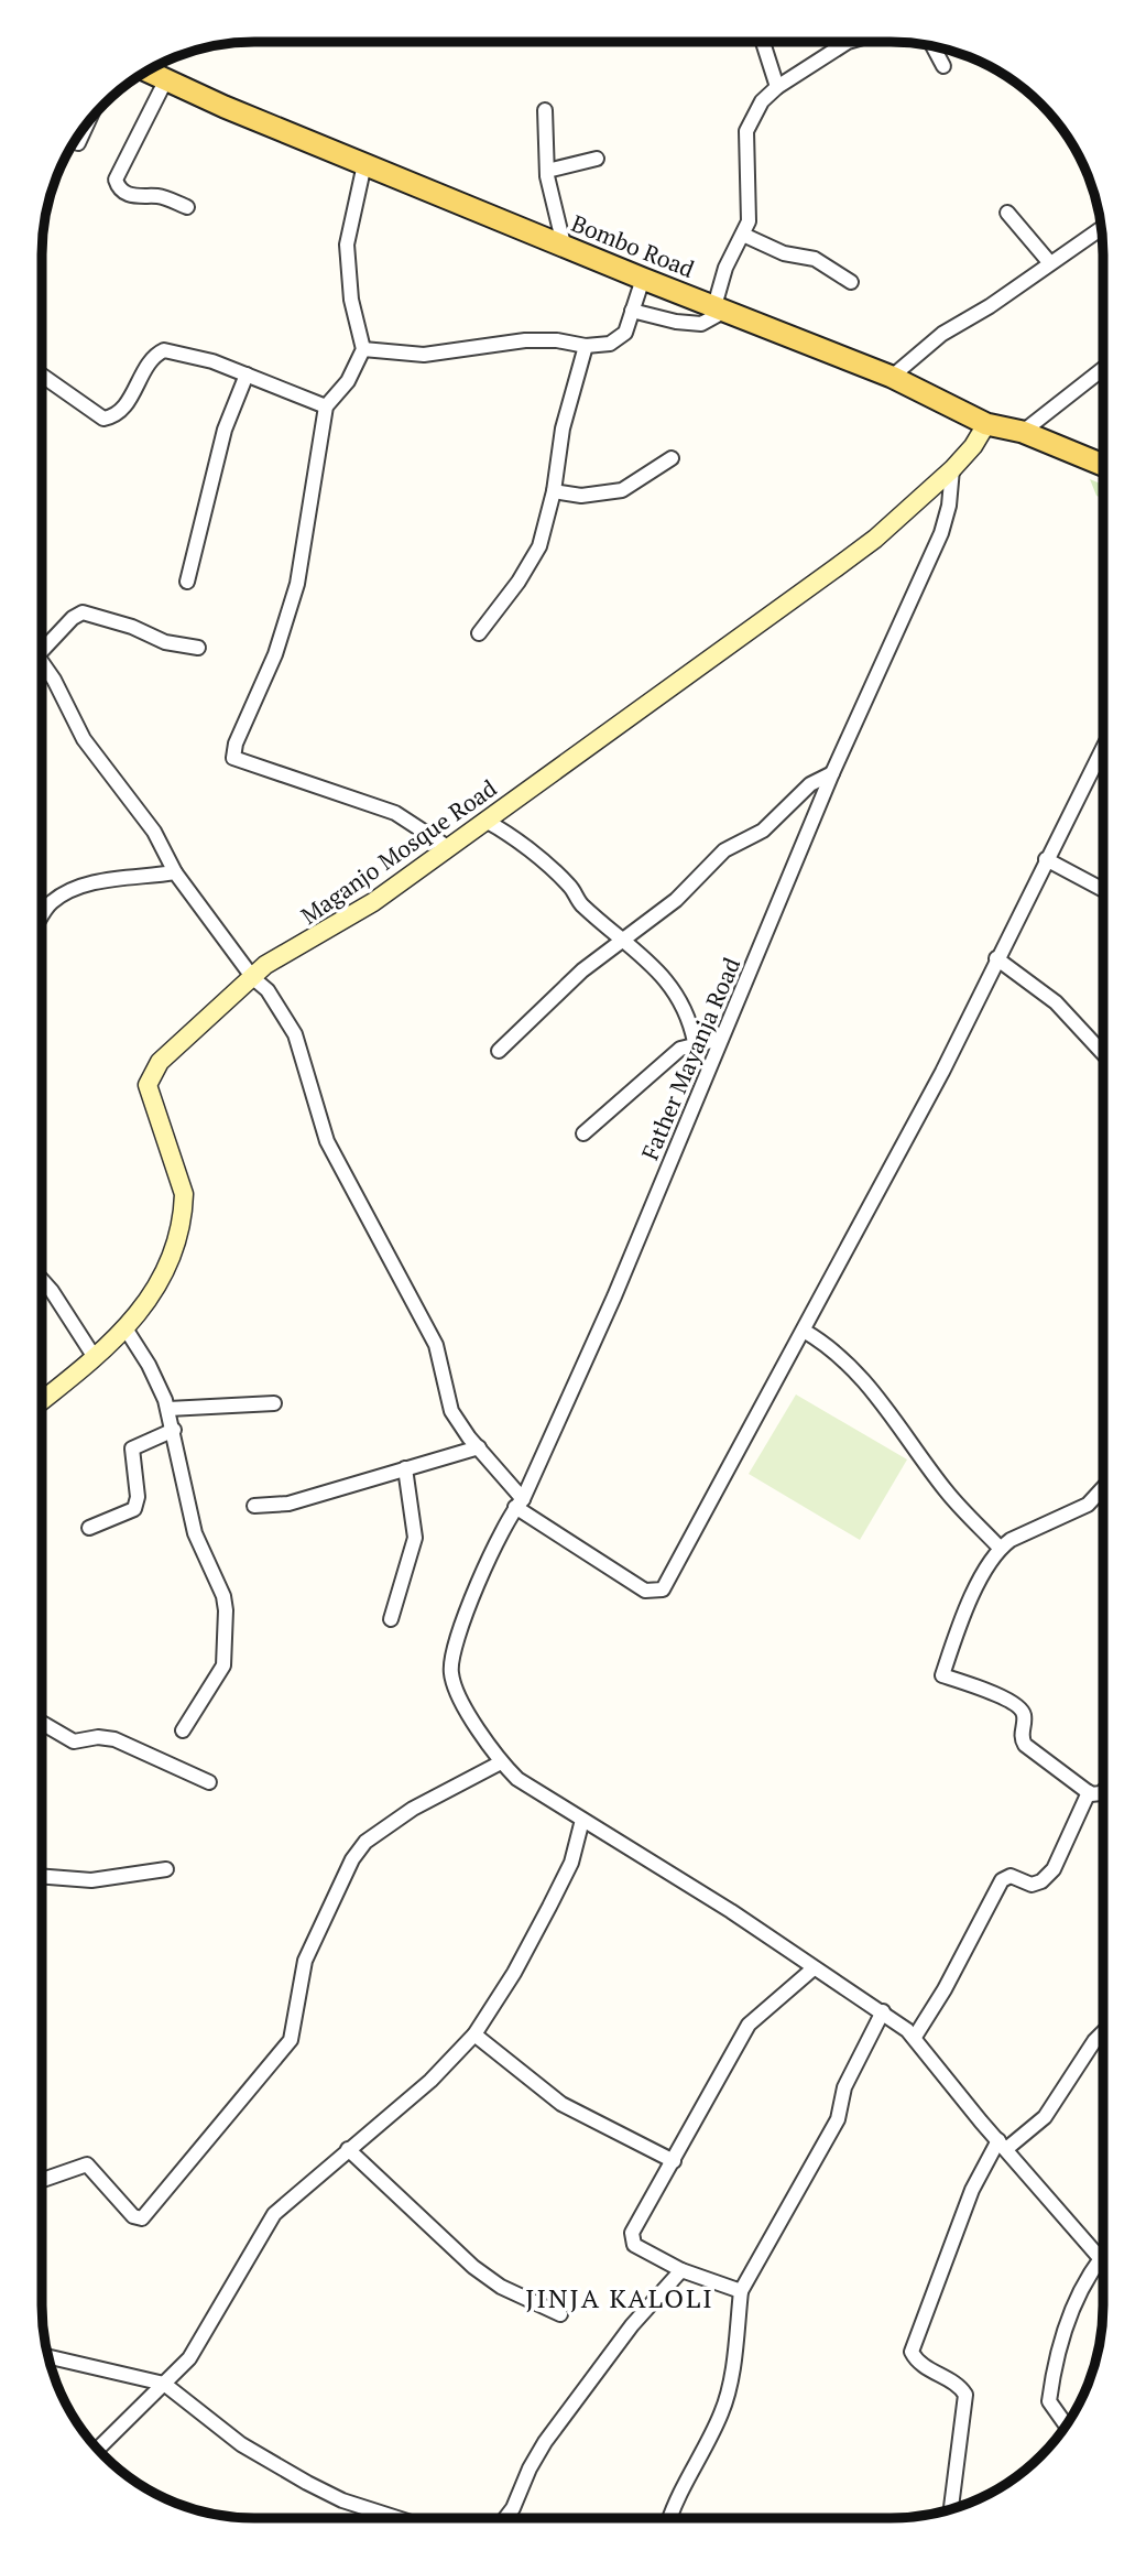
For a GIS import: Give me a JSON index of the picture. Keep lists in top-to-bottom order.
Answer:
{
  "streets": {
    "main road": ["Bombo Road"],
    "street": ["Maganjo Mosque Road", "Father Mayanja Road"]
  },
  "crossings": [
    ["Bombo Road", "Maganjo Mosque Road"],
    ["Maganjo Mosque Road", "Father Mayanja Road"]
  ],
  "districts": ["JINJA KALOLI"]
}
